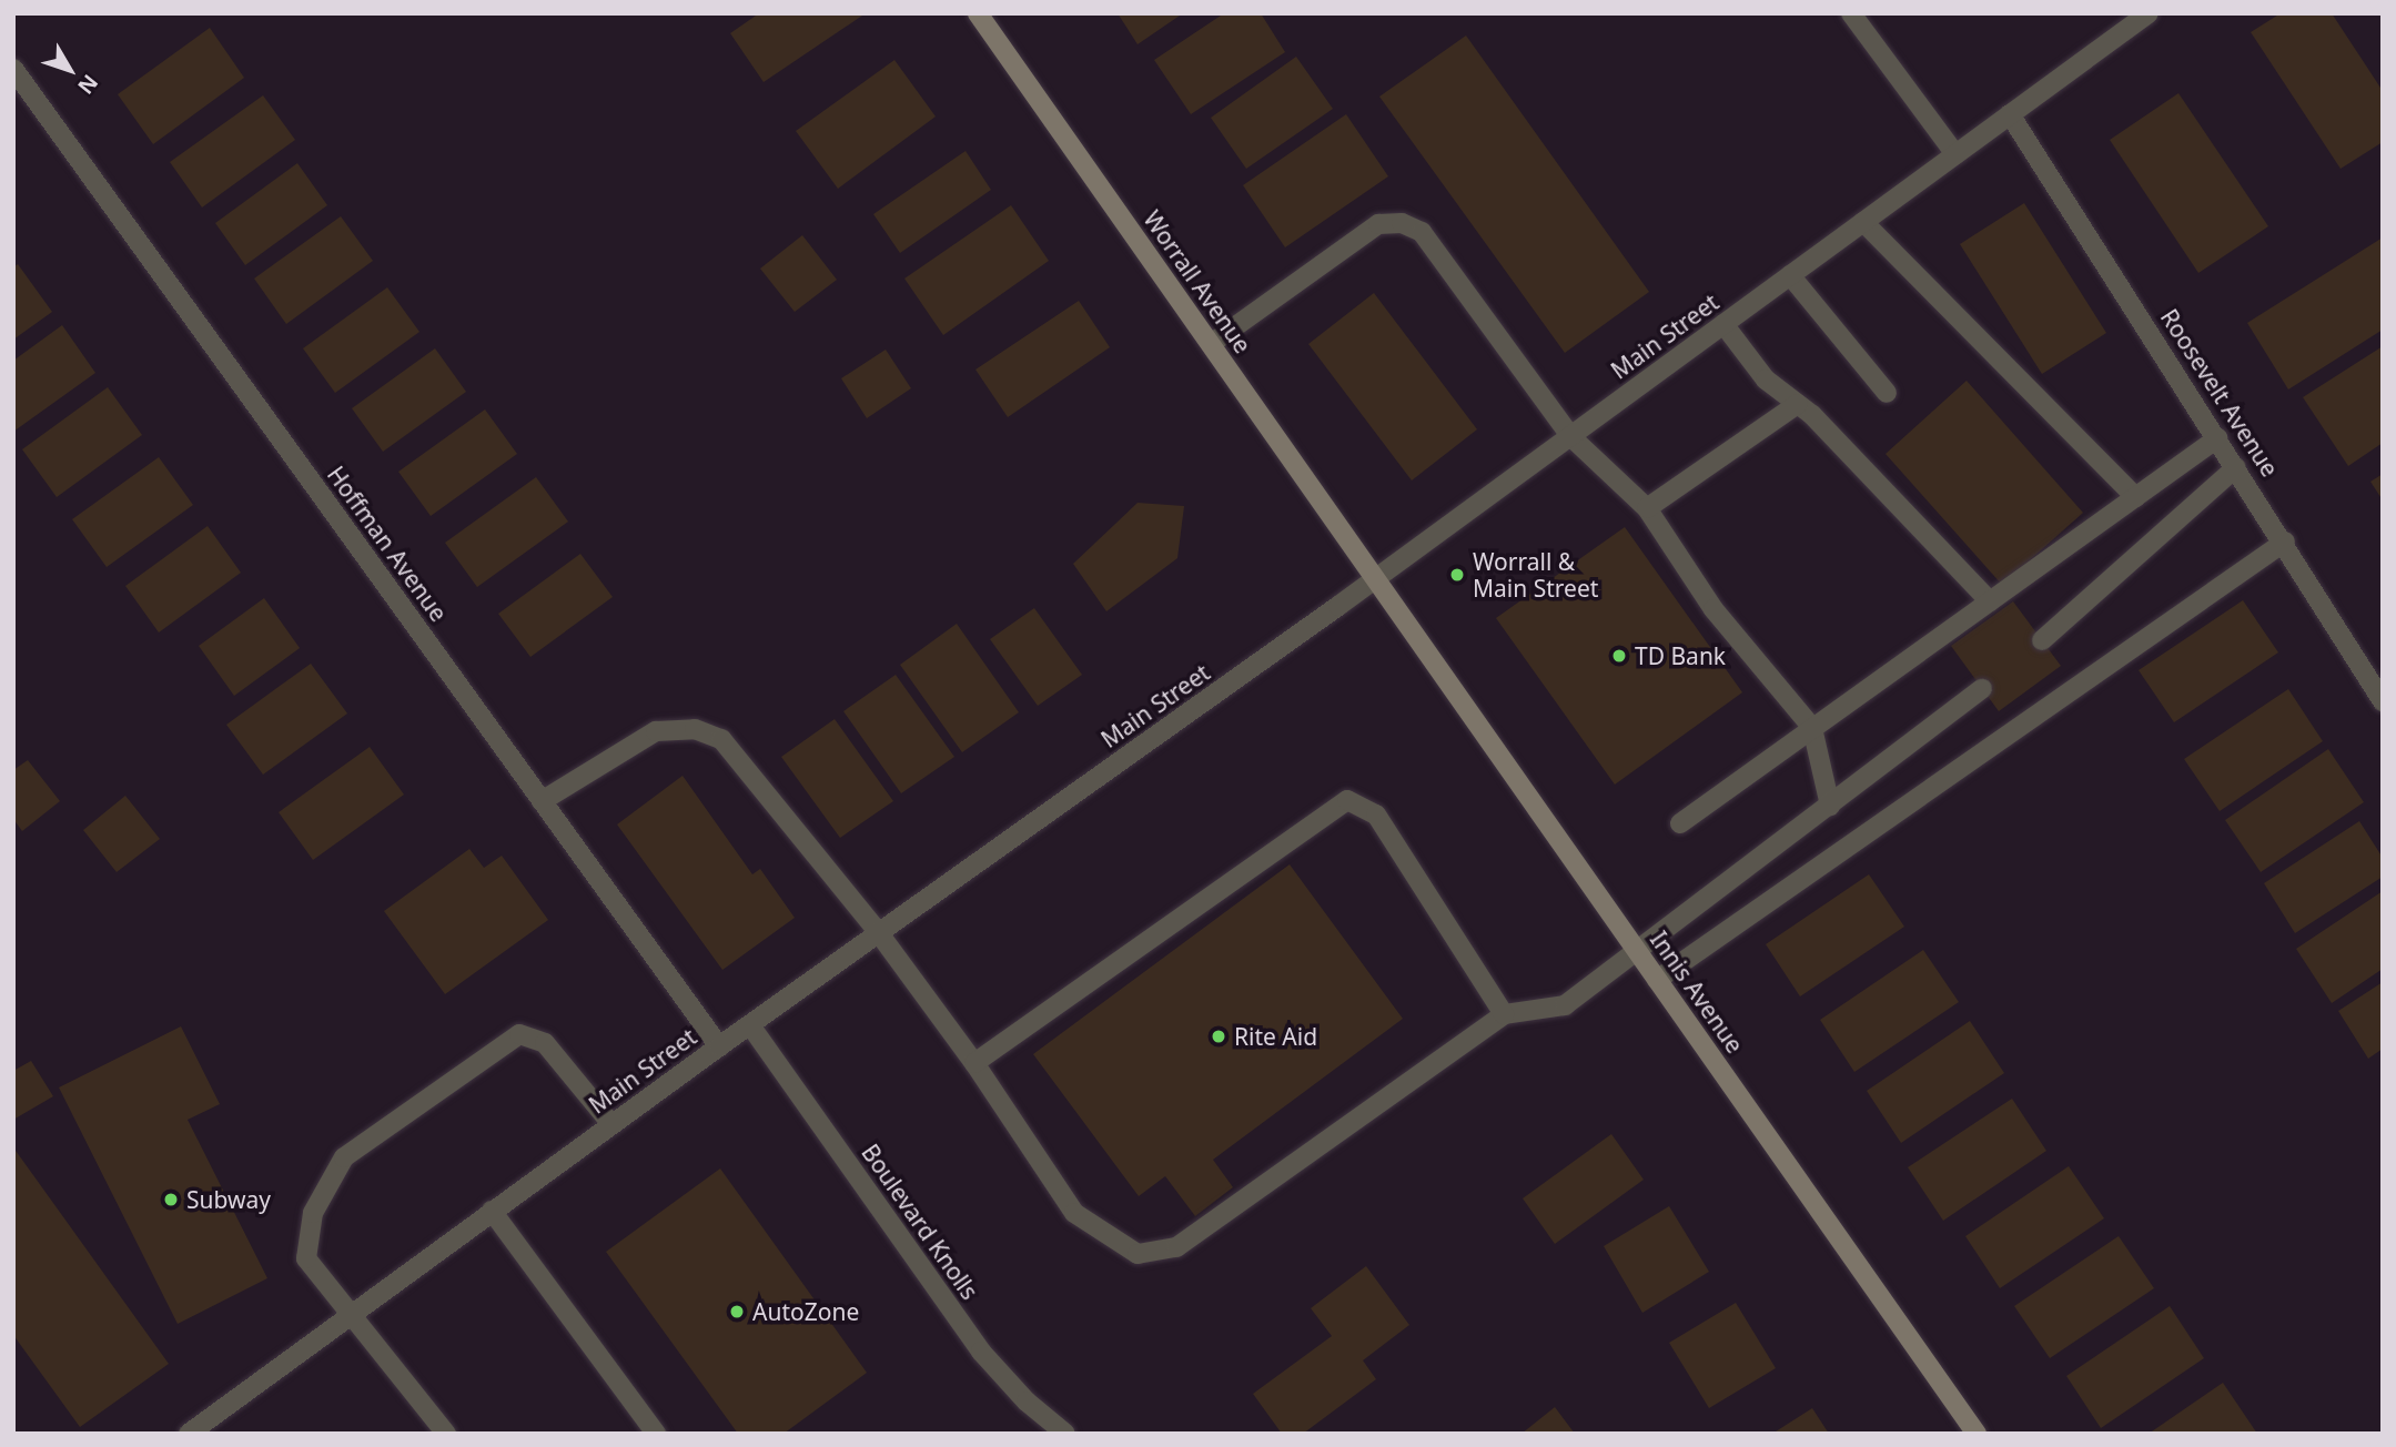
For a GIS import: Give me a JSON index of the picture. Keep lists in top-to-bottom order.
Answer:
{
  "streets": {
    "main road": ["Worrall Avenue", "Innis Avenue"],
    "street": [
      "Main Street",
      "Roosevelt Avenue",
      "Hoffman Avenue",
      "Boulevard Knolls"
    ]
  },
  "crossings": [
    ["Worrall Avenue", "Main Street"],
    ["Worrall Avenue", "Innis Avenue"],
    ["Main Street", "Roosevelt Avenue"],
    ["Main Street", "Hoffman Avenue"],
    ["Main Street", "Innis Avenue"],
    ["Main Street", "Boulevard Knolls"]
  ],
  "places": [
    "Worrall & Main Street",
    "TD Bank",
    "Rite Aid",
    "Subway",
    "AutoZone"
  ],
  "north": "bottom right"
}
